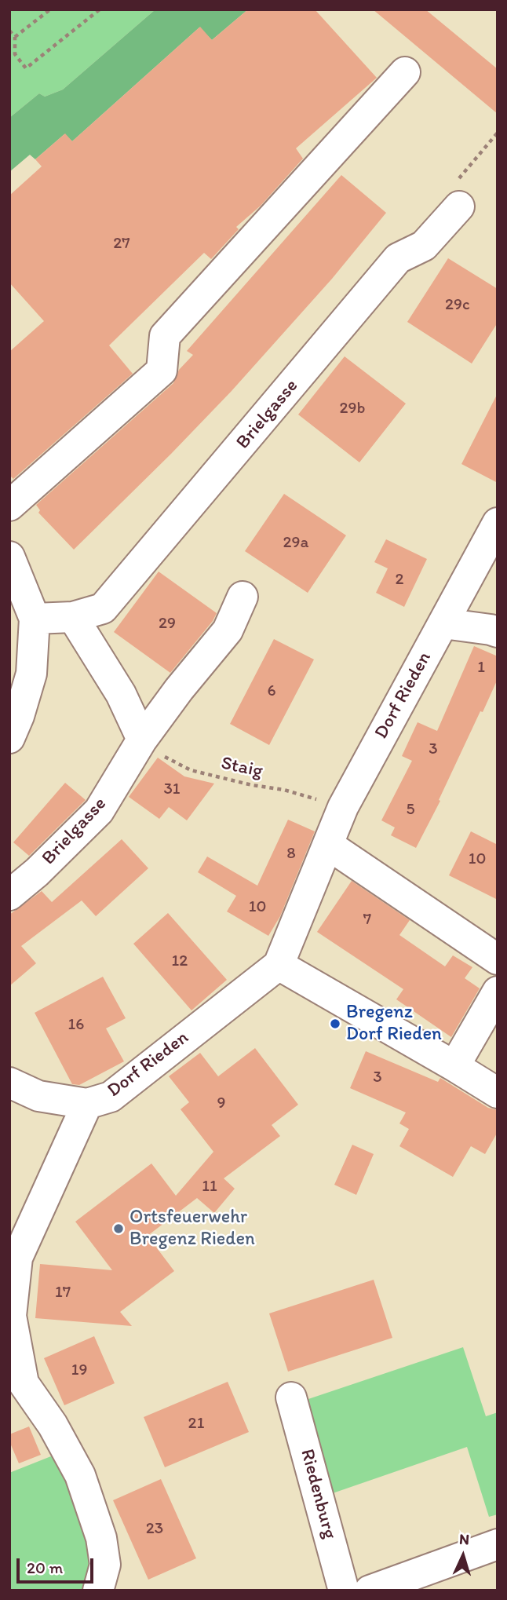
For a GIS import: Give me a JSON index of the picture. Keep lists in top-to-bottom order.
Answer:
{
  "streets": {
    "street": ["Brielgasse", "Dorf Rieden", "Riedenburg"],
    "path": ["Staig"]
  },
  "crossings": [
    ["Brielgasse", "Staig"],
    ["Dorf Rieden", "Staig"]
  ],
  "places": ["Bregenz Dorf Rieden", "Ortsfeuerwehr Bregenz Rieden"],
  "house_numbers": [
    "27",
    "29c",
    "29b",
    "29a",
    "2",
    "29",
    "1",
    "6",
    "3",
    "31",
    "5",
    "8",
    "10",
    "10",
    "7",
    "12",
    "16",
    "3",
    "9",
    "11",
    "17",
    "19",
    "21",
    "23"
  ],
  "scale_bar": "20 m",
  "north": "top"
}
